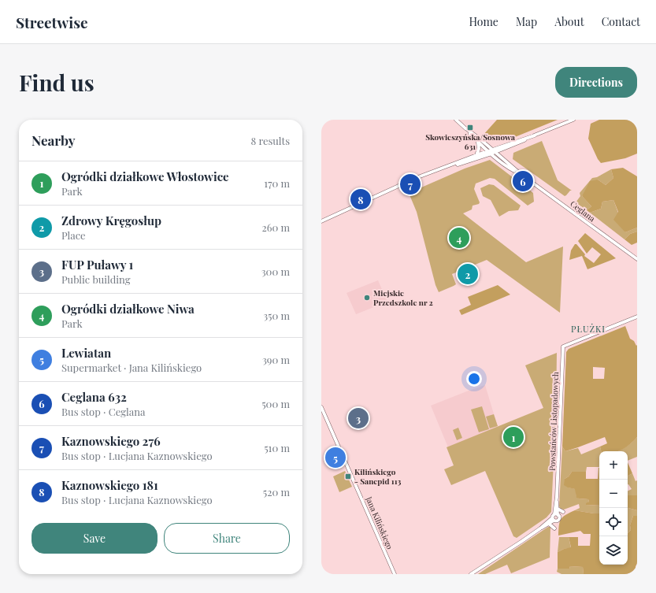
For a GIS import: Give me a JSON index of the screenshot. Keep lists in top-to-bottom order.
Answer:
{
  "streets": {
    "street": ["Ceglana", "Powstańców Listopadowych", "Jana Kilińskiego"]
  },
  "districts": ["PŁUŻKI"],
  "places": {
    "transit": ["Skowieszyńska/Sosnowa 631", "Kilińskiego - Sanepid 113"],
    "other": ["Miejskie Przedszkole nr 2"]
  },
  "page": {
    "header": "Streetwise",
    "nav": [
      "Home",
      "Map",
      "About",
      "Contact"
    ],
    "buttons": [
      "Directions",
      ["Save", "Share"]
    ],
    "title": "Find us",
    "heading": ["Nearby", "8 results"],
    "list": [
      {
        "mark": "1",
        "name": "Ogródki działkowe Włostowice",
        "note": "Park",
        "value": "170 m"
      },
      {
        "mark": "2",
        "name": "Zdrowy Kręgosłup",
        "note": "Place",
        "value": "260 m"
      },
      {
        "mark": "3",
        "name": "FUP Puławy 1",
        "note": "Public building",
        "value": "300 m"
      },
      {
        "mark": "4",
        "name": "Ogródki działkowe Niwa",
        "note": "Park",
        "value": "350 m"
      },
      {
        "mark": "5",
        "name": "Lewiatan",
        "note": "Supermarket · Jana Kilińskiego",
        "value": "390 m"
      },
      {
        "mark": "6",
        "name": "Ceglana 632",
        "note": "Bus stop · Ceglana",
        "value": "500 m"
      },
      {
        "mark": "7",
        "name": "Kaznowskiego 276",
        "note": "Bus stop · Lucjana Kaznowskiego",
        "value": "510 m"
      },
      {
        "mark": "8",
        "name": "Kaznowskiego 181",
        "note": "Bus stop · Lucjana Kaznowskiego",
        "value": "520 m"
      }
    ],
    "pins": [
      "6",
      "7",
      "8",
      "4",
      "2",
      "3",
      "1",
      "5"
    ],
    "map_buttons": ["+", "−"]
  }
}
